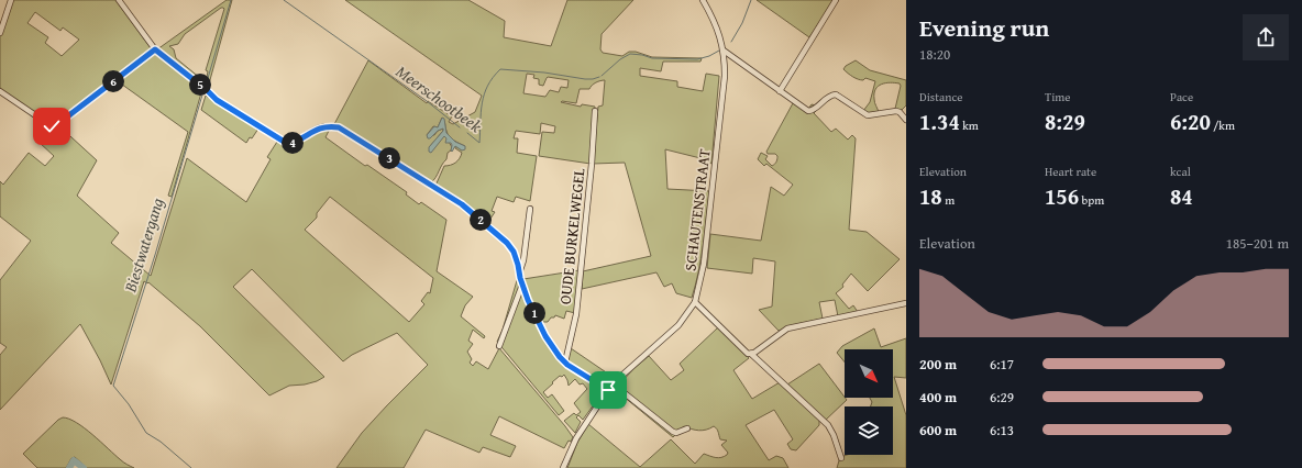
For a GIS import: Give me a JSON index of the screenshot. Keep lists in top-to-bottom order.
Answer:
{
  "streets": {
    "street": ["SCHAUTENSTRAAT", "OUDE BURKELWEGEL"]
  },
  "water": ["Meerschootbeek", "Biestwatergang"],
  "north": "bottom right",
  "page": {
    "heading": ["Evening run", "18:20"],
    "pins": [
      "6",
      "5",
      "4",
      "3",
      "2",
      "1"
    ],
    "stats": [
      ["Distance", "1.34 km"],
      ["Time", "8:29"],
      ["Pace", "6:20 /km"],
      ["Elevation", "18 m"],
      ["Heart rate", "156 bpm"],
      ["kcal", "84"]
    ],
    "chart": ["Elevation", "185–201 m"],
    "list": [
      {
        "name": "200 m",
        "note": "6:17"
      },
      {
        "name": "400 m",
        "note": "6:29"
      },
      {
        "name": "600 m",
        "note": "6:13"
      }
    ]
  }
}
